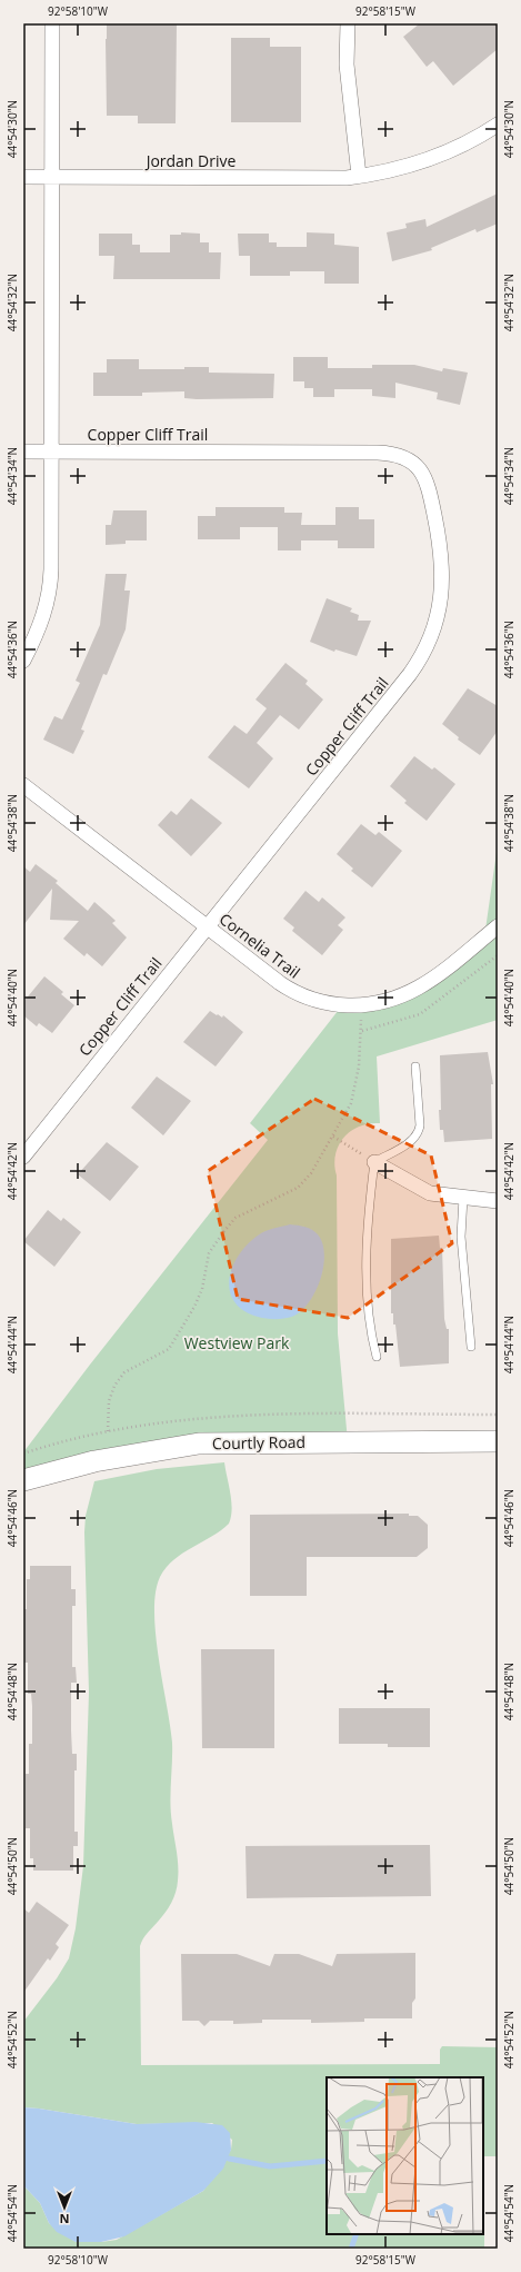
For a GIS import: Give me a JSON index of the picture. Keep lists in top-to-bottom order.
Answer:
{
  "streets": {
    "street": [
      "Jordan Drive",
      "Copper Cliff Trail",
      "Cornelia Trail",
      "Courtly Road"
    ]
  },
  "crossings": [
    ["Copper Cliff Trail", "Cornelia Trail"]
  ],
  "parks": ["Westview Park"],
  "north": "bottom",
  "coordinates": [
    "92°58'10\"W",
    "92°58'15\"W",
    "44°54'30\"N",
    "44°54'32\"N",
    "44°54'34\"N",
    "44°54'36\"N",
    "44°54'38\"N",
    "44°54'40\"N",
    "44°54'42\"N",
    "44°54'44\"N",
    "44°54'46\"N",
    "44°54'48\"N",
    "44°54'50\"N",
    "44°54'52\"N",
    "44°54'54\"N"
  ]
}
